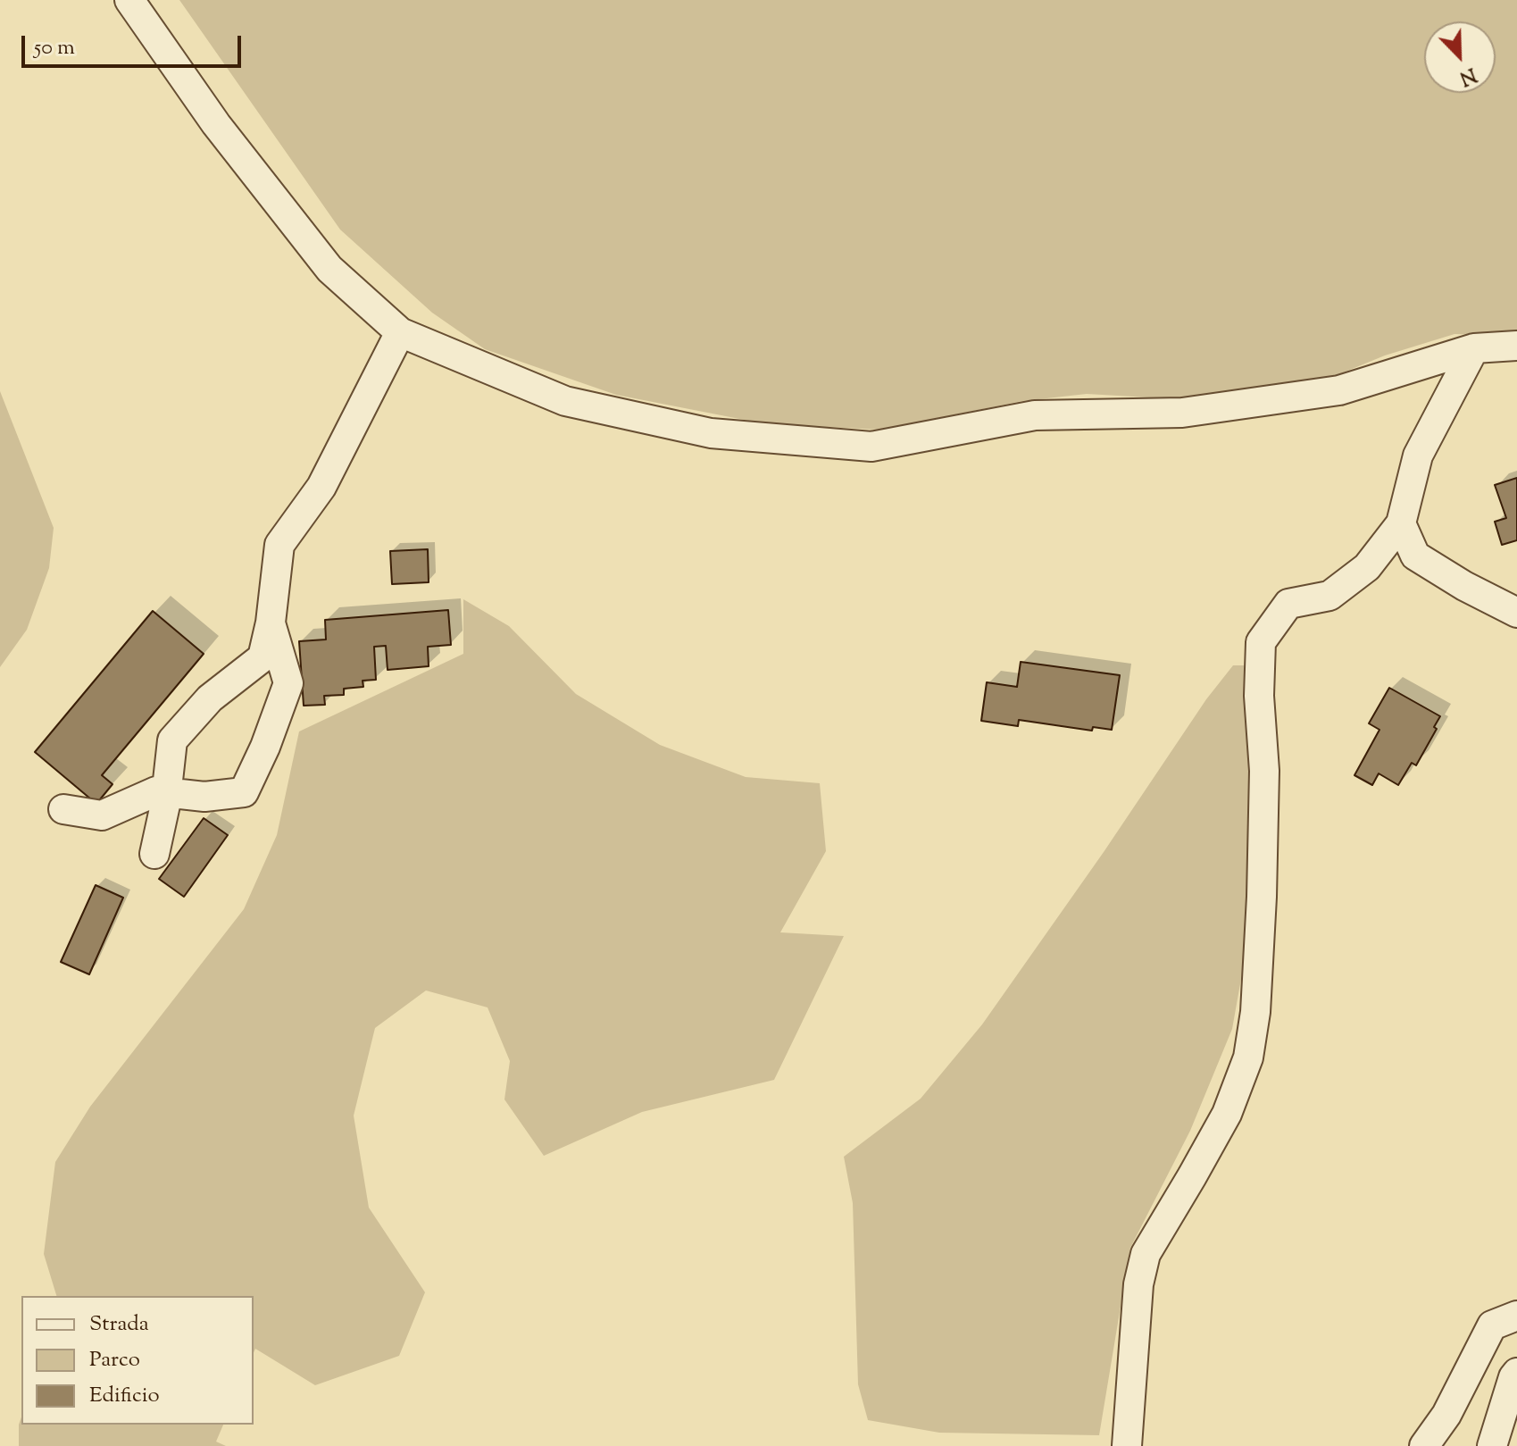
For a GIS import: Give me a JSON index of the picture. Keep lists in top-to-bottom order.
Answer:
{
  "legend": ["Strada", "Parco", "Edificio"],
  "scale_bar": "50 m",
  "north": "bottom right"
}
